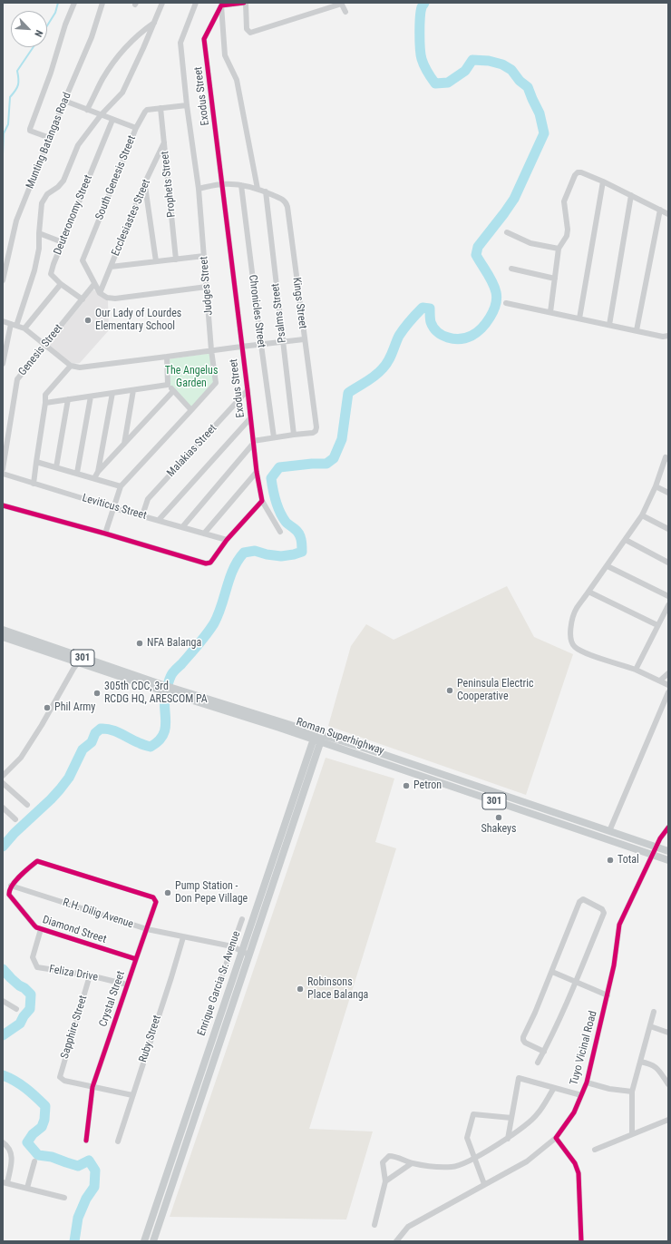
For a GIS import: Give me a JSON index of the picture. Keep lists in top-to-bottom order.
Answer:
{
  "streets": {
    "main road": ["301", "Roman Superhighway", "Enrique Garcia Sr. Avenue"],
    "street": [
      "Exodus Street",
      "Munting Batangas Road",
      "South Genesis Street",
      "Prophets Street",
      "Deuteronomy Street",
      "Ecclesiastes Street",
      "Judges Street",
      "Kings Street",
      "Chronicles Street",
      "Psalms Street",
      "Genesis Street",
      "Malakias Street",
      "Leviticus Street",
      "R.H. Dilig Avenue",
      "Diamond Street",
      "Feliza Drive",
      "Crystal Street",
      "Sapphire Street",
      "Ruby Street",
      "Tuyo Vicinal Road"
    ]
  },
  "crossings": [
    ["Exodus Street", "Kings Street"],
    ["Exodus Street", "Malakias Street"],
    ["South Genesis Street", "Prophets Street"],
    ["South Genesis Street", "Ecclesiastes Street"],
    ["South Genesis Street", "Judges Street"],
    ["South Genesis Street", "Genesis Street"],
    ["Prophets Street", "Ecclesiastes Street"],
    ["Deuteronomy Street", "Genesis Street"],
    ["Judges Street", "Kings Street"],
    ["Judges Street", "Leviticus Street"],
    ["Kings Street", "Chronicles Street"],
    ["Kings Street", "Psalms Street"],
    ["Malakias Street", "Leviticus Street"],
    ["Roman Superhighway", "Enrique Garcia Sr. Avenue"],
    ["Roman Superhighway", "Tuyo Vicinal Road"],
    ["R.H. Dilig Avenue", "Diamond Street"],
    ["R.H. Dilig Avenue", "Enrique Garcia Sr. Avenue"],
    ["R.H. Dilig Avenue", "Crystal Street"],
    ["R.H. Dilig Avenue", "Ruby Street"],
    ["Diamond Street", "Feliza Drive"],
    ["Diamond Street", "Crystal Street"],
    ["Feliza Drive", "Crystal Street"],
    ["Feliza Drive", "Sapphire Street"],
    ["Crystal Street", "Sapphire Street"]
  ],
  "parks": ["The Angelus Garden"],
  "places": [
    "Our Lady of Lourdes Elementary School",
    "NFA Balanga",
    "Peninsula Electric Cooperative",
    "305th CDC, 3rd RCDG HQ, ARESCOM PA",
    "Phil Army",
    "Petron",
    "Shakeys",
    "Total",
    "Pump Station - Don Pepe Village",
    "Robinsons Place Balanga"
  ],
  "north": "bottom right"
}
